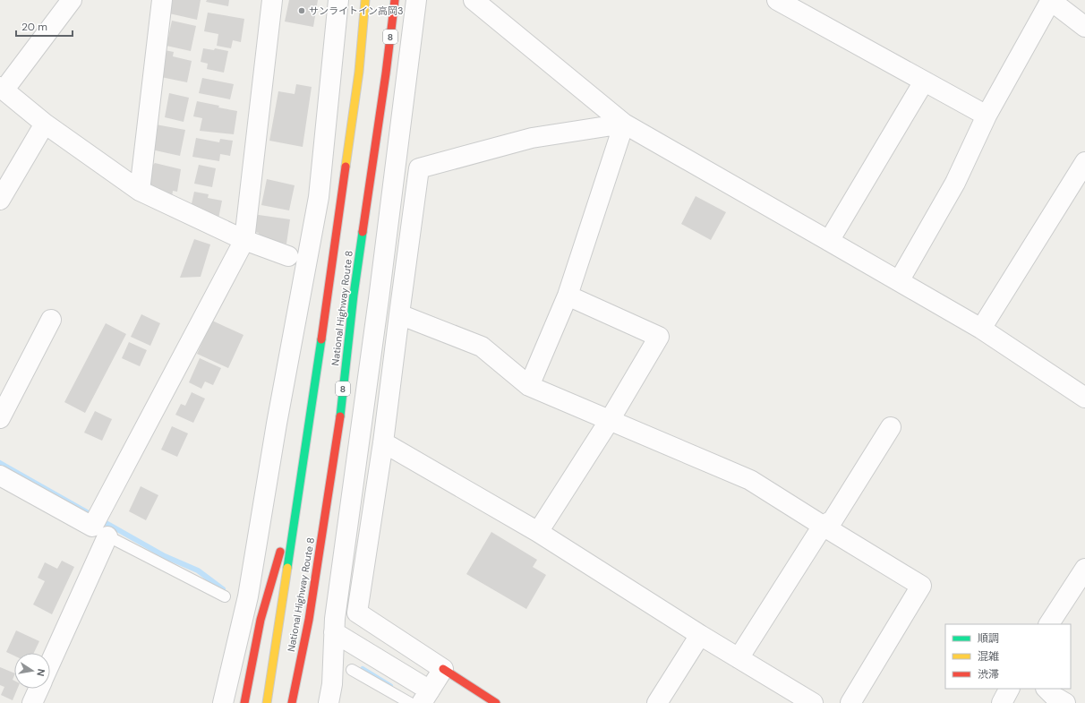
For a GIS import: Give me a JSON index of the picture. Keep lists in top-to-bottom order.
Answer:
{
  "streets": {
    "main road": ["8", "National Highway Route 8"]
  },
  "crossings": [
    ["8", "National Highway Route 8"]
  ],
  "places": ["サンライトイン高岡3"],
  "legend": ["順調", "混雑", "渋滞"],
  "scale_bar": "20 m",
  "north": "right"
}
